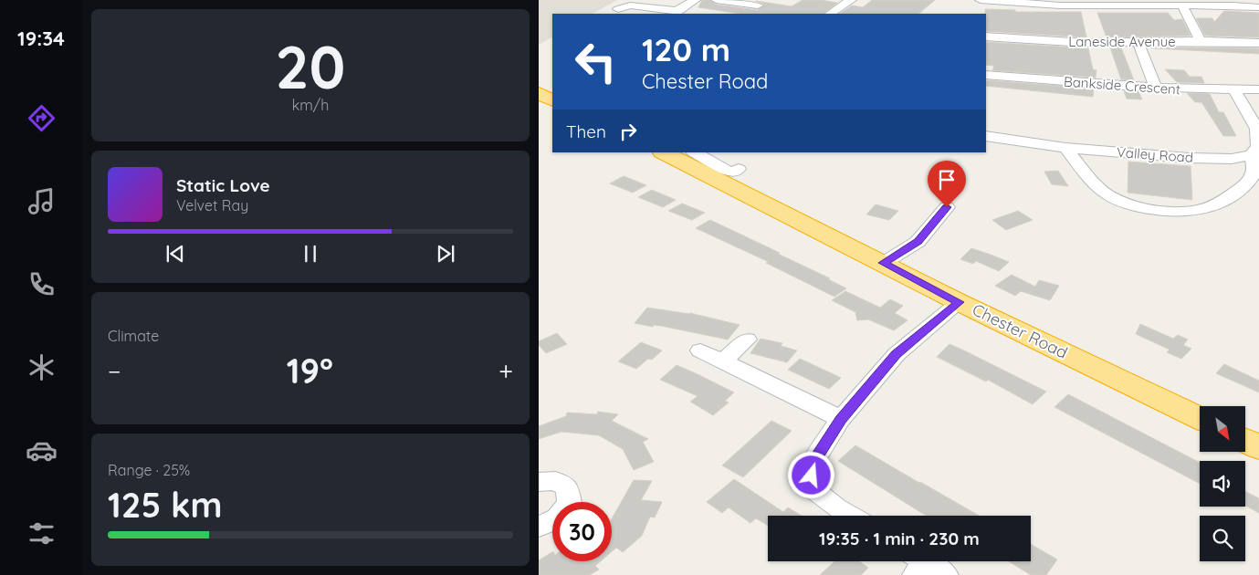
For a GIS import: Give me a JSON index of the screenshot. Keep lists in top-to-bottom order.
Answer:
{
  "streets": {
    "highway": ["Chester Road"],
    "street": ["Laneside Avenue", "Bankside Crescent", "Valley Road"]
  },
  "north": "bottom right",
  "page": {
    "tabs": "19:34",
    "tile": [
      ["20", "km/h"],
      "Climate",
      ["Range · 25%", "125 km"]
    ],
    "turn": ["120 m", "Chester Road"],
    "then": "Then",
    "song": ["Static Love", "Velvet Ray"],
    "heat": ["−", "19°", "+"],
    "limit": "30",
    "trip": "19:35 · 1 min · 230 m"
  }
}
